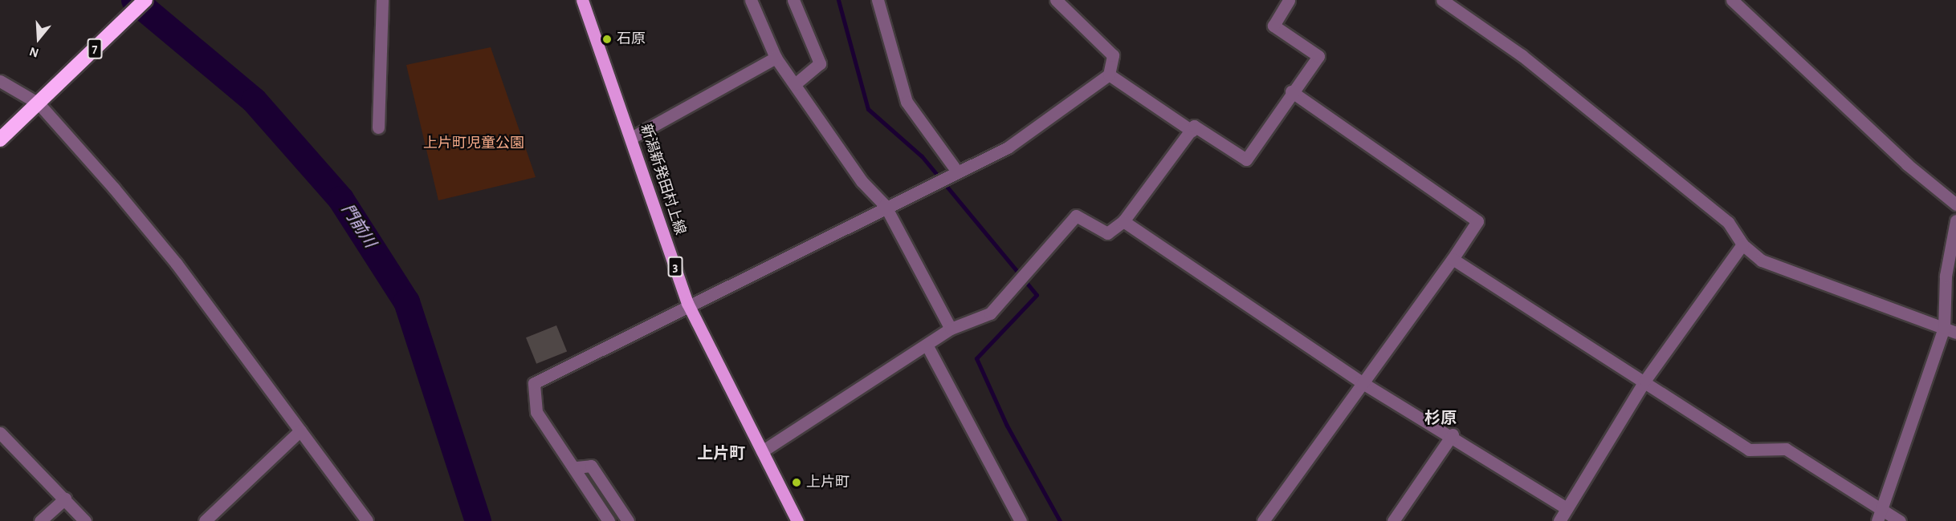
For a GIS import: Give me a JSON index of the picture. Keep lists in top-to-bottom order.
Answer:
{
  "streets": {
    "highway": ["7"],
    "main road": ["新潟新発田村上線", "3"]
  },
  "districts": ["杉原", "上片町"],
  "water": ["門前川"],
  "parks": ["上片町児童公園"],
  "places": ["石原", "上片町"],
  "north": "bottom"
}
